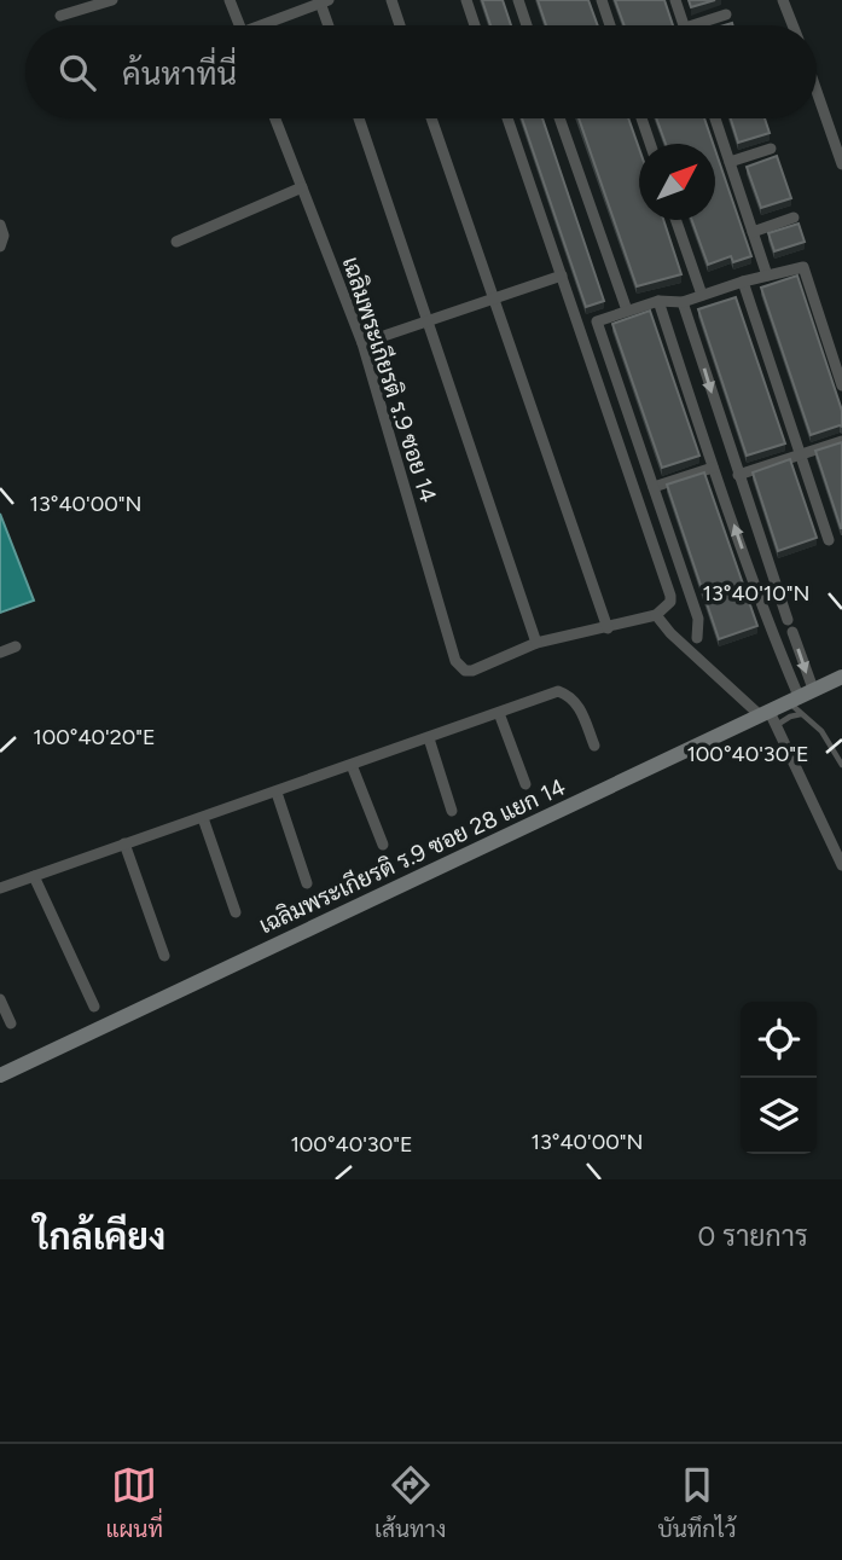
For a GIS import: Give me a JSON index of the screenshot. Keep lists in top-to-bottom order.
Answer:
{
  "streets": {
    "street": ["เฉลิมพระเกียรติ ร.9 ซอย 14", "เฉลิมพระเกียรติ ร.9 ซอย 28 แยก 14"]
  },
  "north": "top right",
  "page": {
    "search": "ค้นหาที่นี่",
    "heading": ["ใกล้เคียง", "0 รายการ"],
    "nav": ["แผนที่", "เส้นทาง", "บันทึกไว้"]
  },
  "coordinates": [
    "13°40'00\"N",
    "13°40'10\"N",
    "100°40'20\"E",
    "100°40'30\"E"
  ]
}
